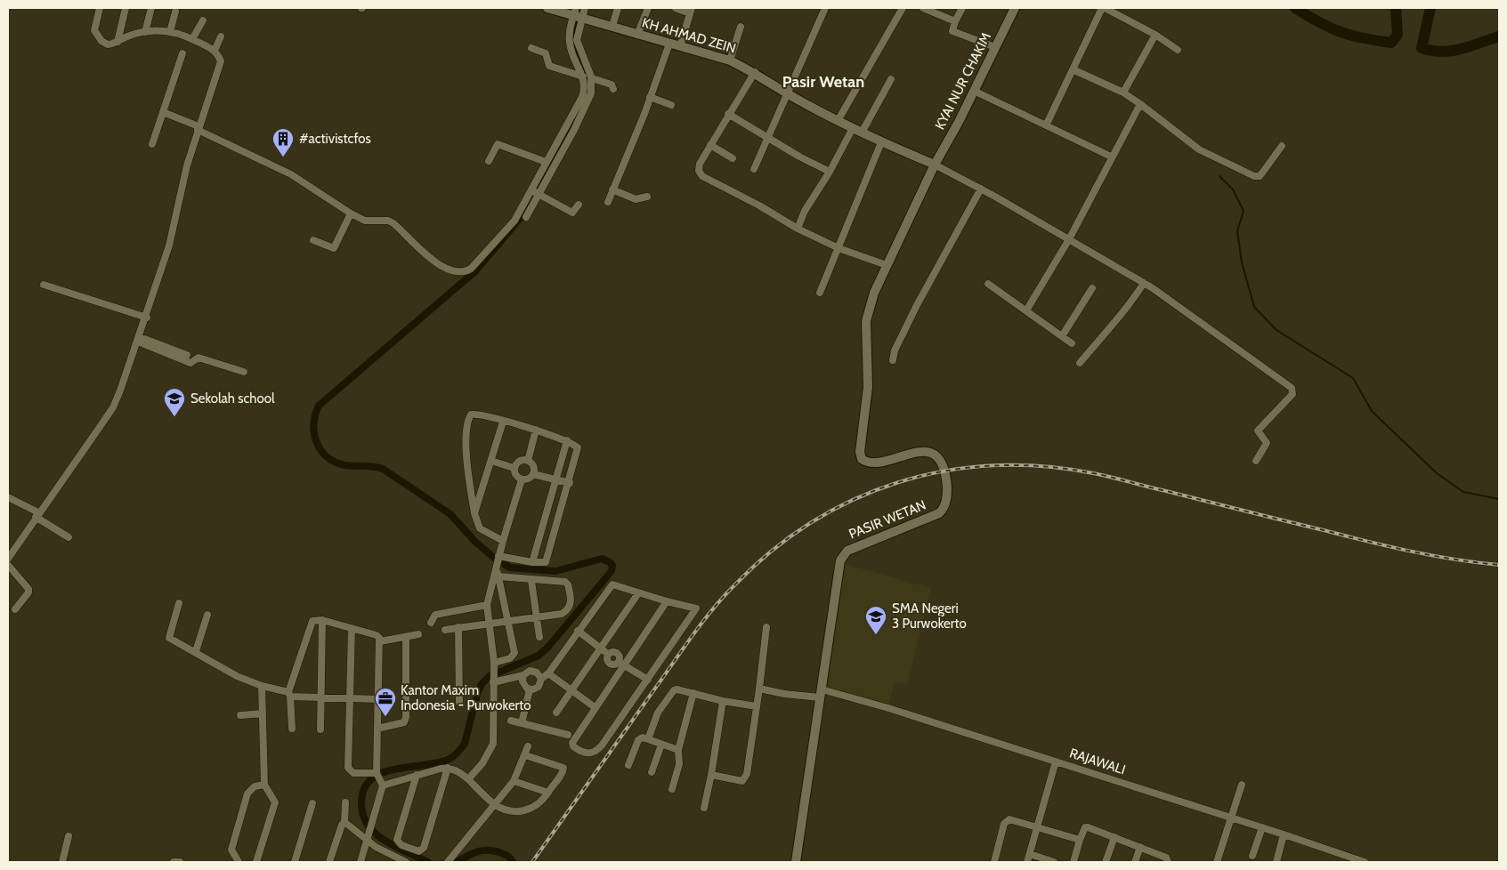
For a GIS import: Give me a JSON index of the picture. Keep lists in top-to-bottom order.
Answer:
{
  "streets": {
    "street": [
      "KH AHMAD ZEIN",
      "KYAI NUR CHAKIM",
      "PASIR WETAN",
      "RAJAWALI"
    ]
  },
  "crossings": [
    ["KH AHMAD ZEIN", "KYAI NUR CHAKIM"],
    ["KH AHMAD ZEIN", "PASIR WETAN"],
    ["KYAI NUR CHAKIM", "PASIR WETAN"],
    ["PASIR WETAN", "RAJAWALI"]
  ],
  "districts": ["Pasir Wetan"],
  "places": {
    "building": ["#activistcfos"],
    "school or university": ["Sekolah school", "SMA Negeri 3 Purwokerto"],
    "office": ["Kantor Maxim Indonesia - Purwokerto"]
  }
}
